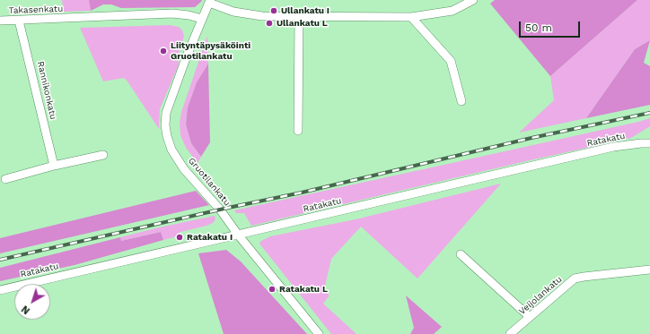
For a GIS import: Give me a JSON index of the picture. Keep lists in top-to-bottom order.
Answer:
{
  "streets": {
    "street": [
      "Takasenkatu",
      "Rannikonkatu",
      "Ratakatu",
      "Gruotilankatu",
      "Veijolankatu"
    ]
  },
  "crossings": [
    ["Takasenkatu", "Rannikonkatu"],
    ["Takasenkatu", "Gruotilankatu"],
    ["Ratakatu", "Gruotilankatu"]
  ],
  "places": [
    "Ullankatu I",
    "Ullankatu L",
    "Liityntäpysäköinti Gruotilankatu",
    "Ratakatu I",
    "Ratakatu L"
  ],
  "scale_bar": "50 m",
  "north": "bottom left"
}
